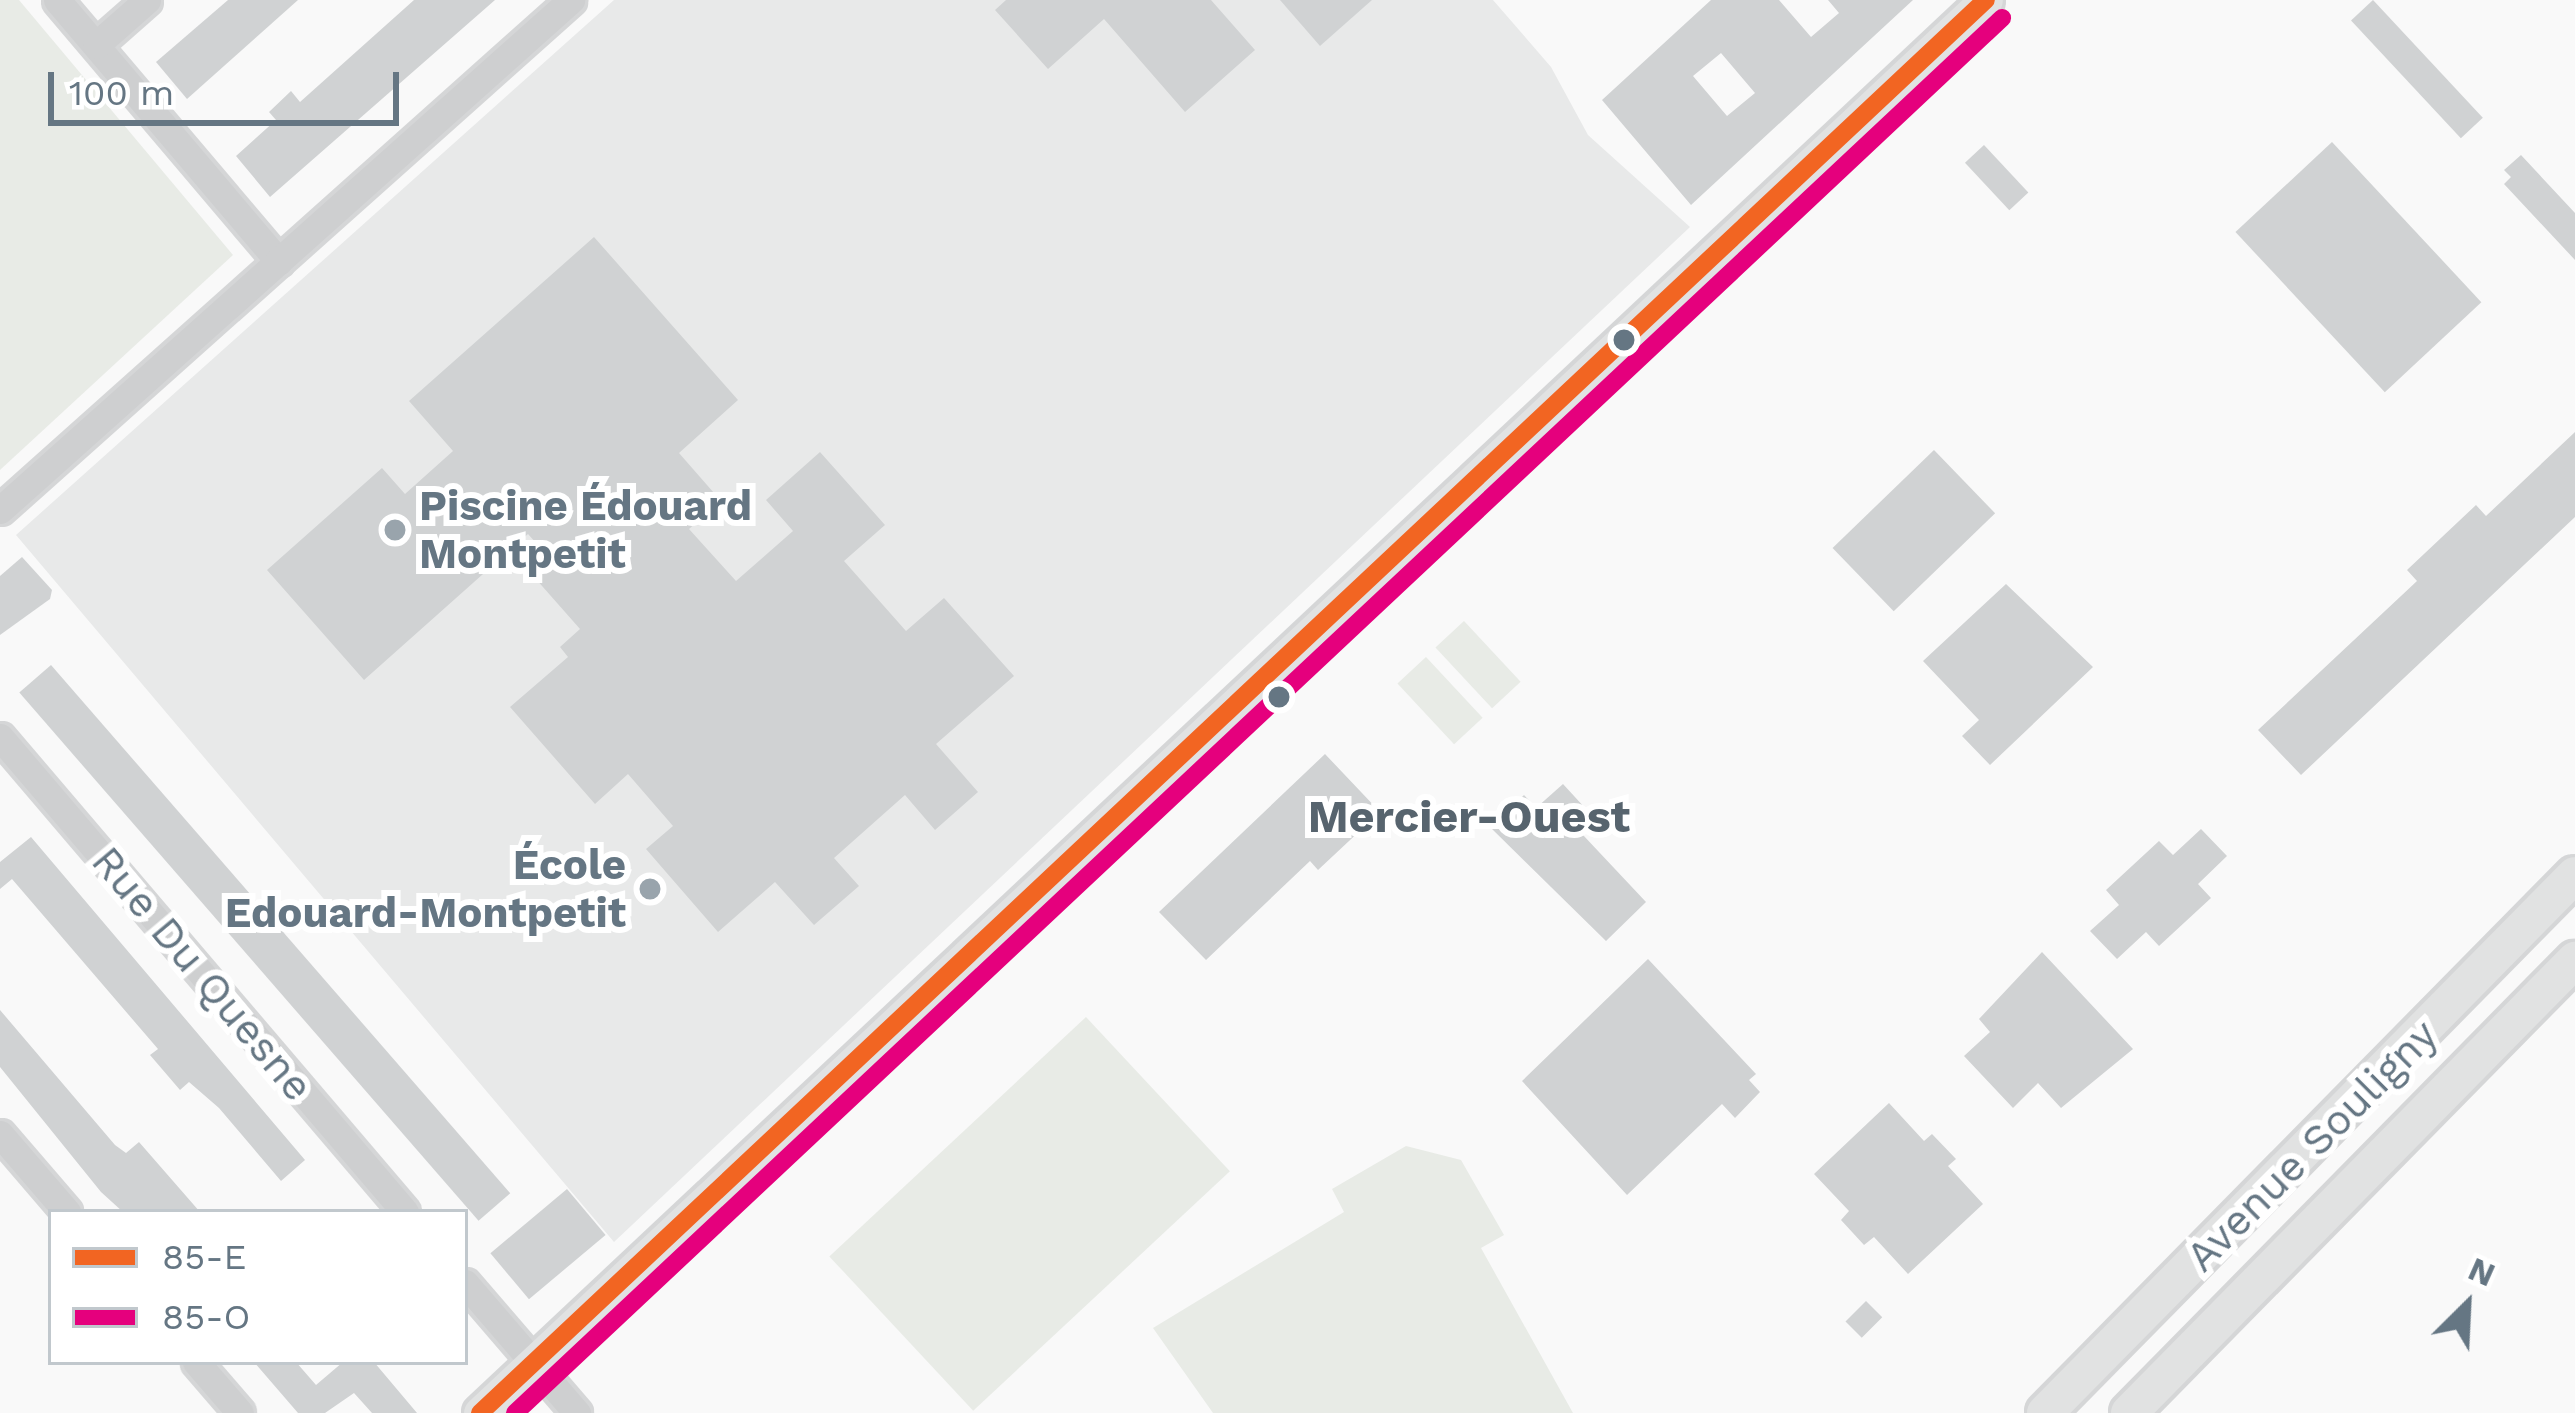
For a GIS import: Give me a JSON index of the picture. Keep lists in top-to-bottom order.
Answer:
{
  "streets": {
    "highway": ["Avenue Souligny"],
    "street": ["Rue Du Quesne"]
  },
  "districts": ["Mercier-Ouest"],
  "places": ["Piscine Édouard Montpetit", "École Edouard-Montpetit"],
  "lines": ["transit line 85-E", "transit line 85-O"],
  "legend": ["85-E", "85-O"],
  "scale_bar": "100 m",
  "north": "top right"
}
